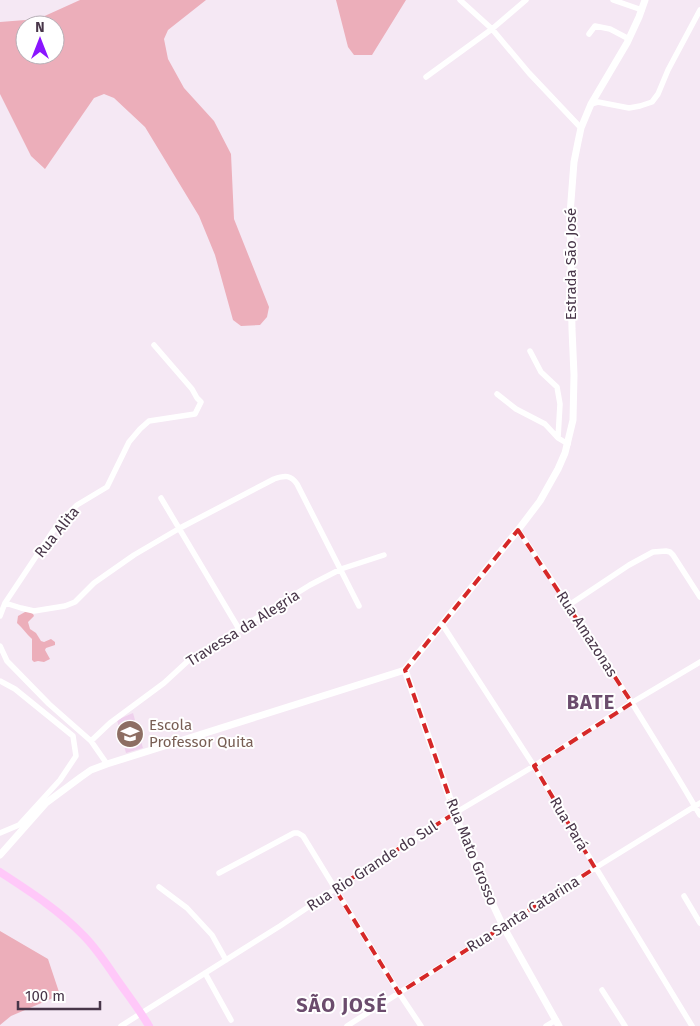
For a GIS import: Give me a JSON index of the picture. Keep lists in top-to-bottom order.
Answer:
{
  "streets": {
    "street": [
      "Estrada São José",
      "Rua Alita",
      "Travessa da Alegria",
      "Rua Amazonas",
      "Rua Pará",
      "Rua Mato Grosso",
      "Rua Rio Grande do Sul",
      "Rua Santa Catarina"
    ]
  },
  "crossings": [
    ["Estrada São José", "Rua Amazonas"],
    ["Estrada São José", "Rua Pará"],
    ["Estrada São José", "Rua Mato Grosso"],
    ["Rua Amazonas", "Rua Rio Grande do Sul"],
    ["Rua Amazonas", "Rua Santa Catarina"],
    ["Rua Pará", "Rua Rio Grande do Sul"],
    ["Rua Pará", "Rua Santa Catarina"],
    ["Rua Mato Grosso", "Rua Rio Grande do Sul"],
    ["Rua Mato Grosso", "Rua Santa Catarina"]
  ],
  "districts": ["BATE", "SÃO JOSÉ"],
  "places": {
    "school or university": ["Escola Professor Quita"]
  },
  "scale_bar": "100 m",
  "north": "top"
}
